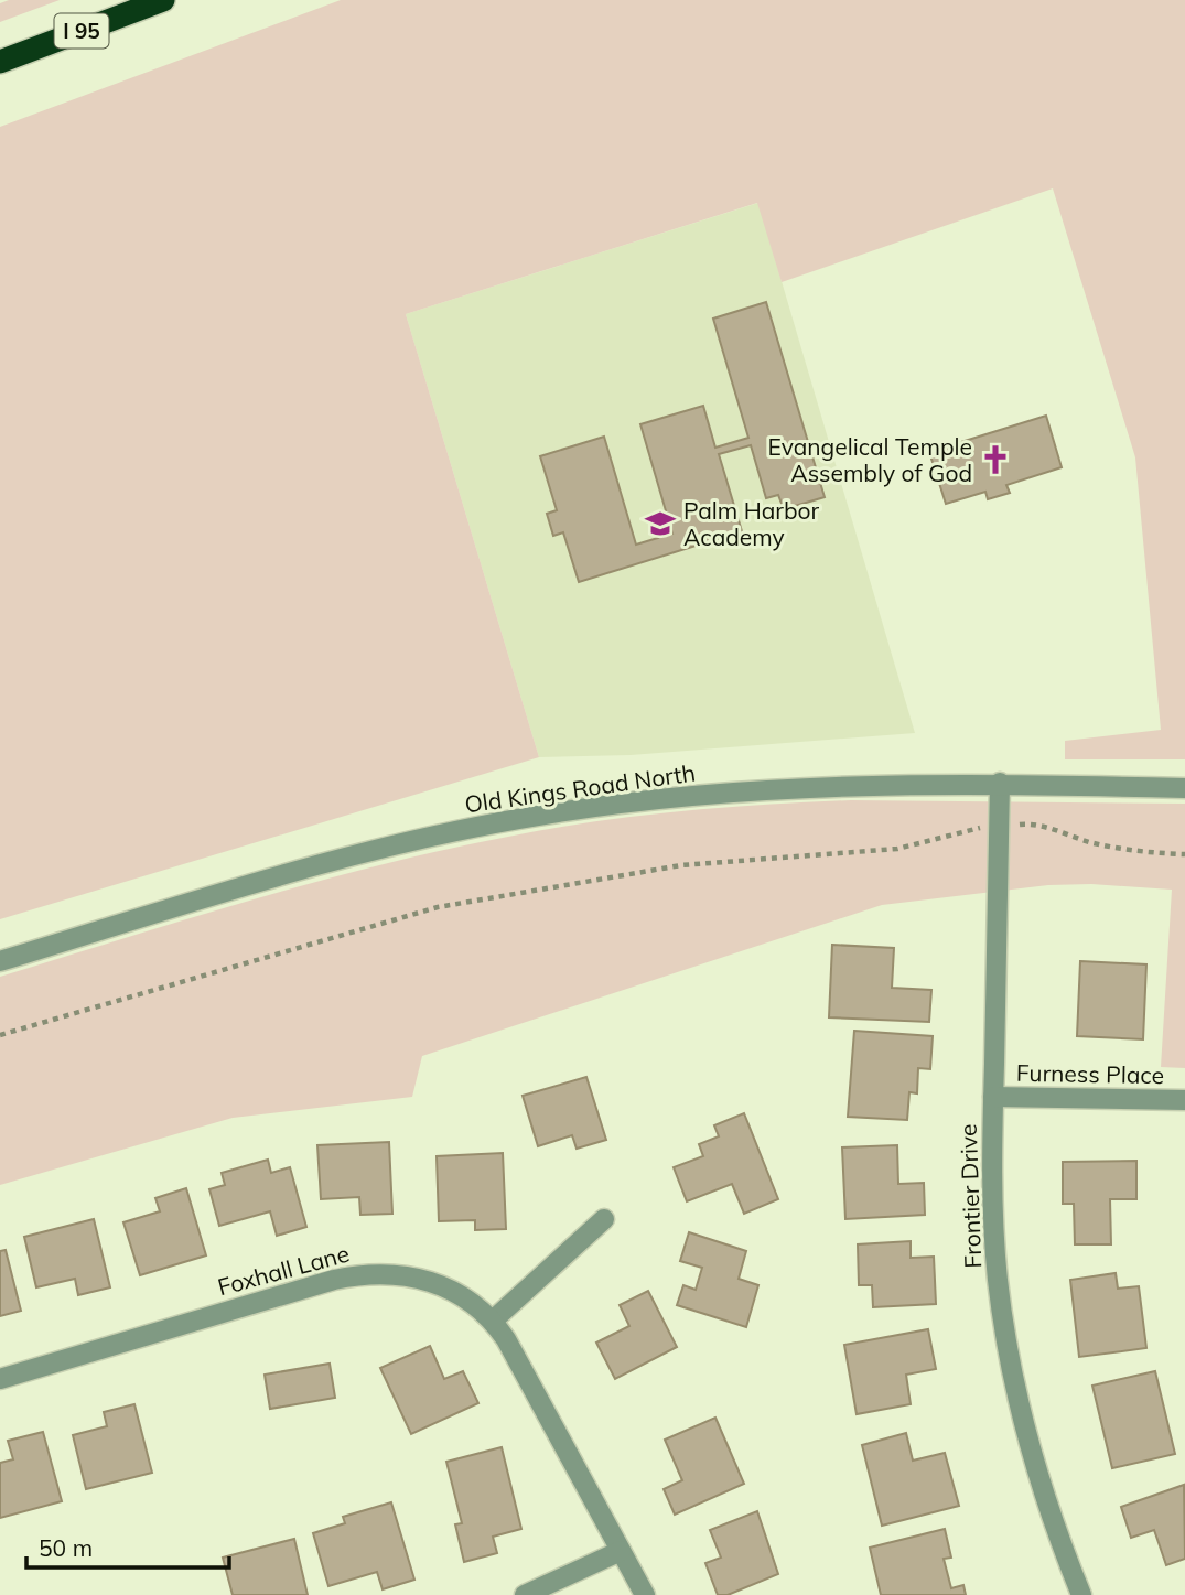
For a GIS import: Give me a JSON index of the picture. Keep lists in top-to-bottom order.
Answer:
{
  "streets": {
    "highway": ["I 95"],
    "street": [
      "Old Kings Road North",
      "Furness Place",
      "Frontier Drive",
      "Foxhall Lane"
    ]
  },
  "crossings": [
    ["Old Kings Road North", "Frontier Drive"],
    ["Furness Place", "Frontier Drive"]
  ],
  "places": {
    "church": ["Evangelical Temple Assembly of God"],
    "school or university": ["Palm Harbor Academy"]
  },
  "scale_bar": "50 m"
}
